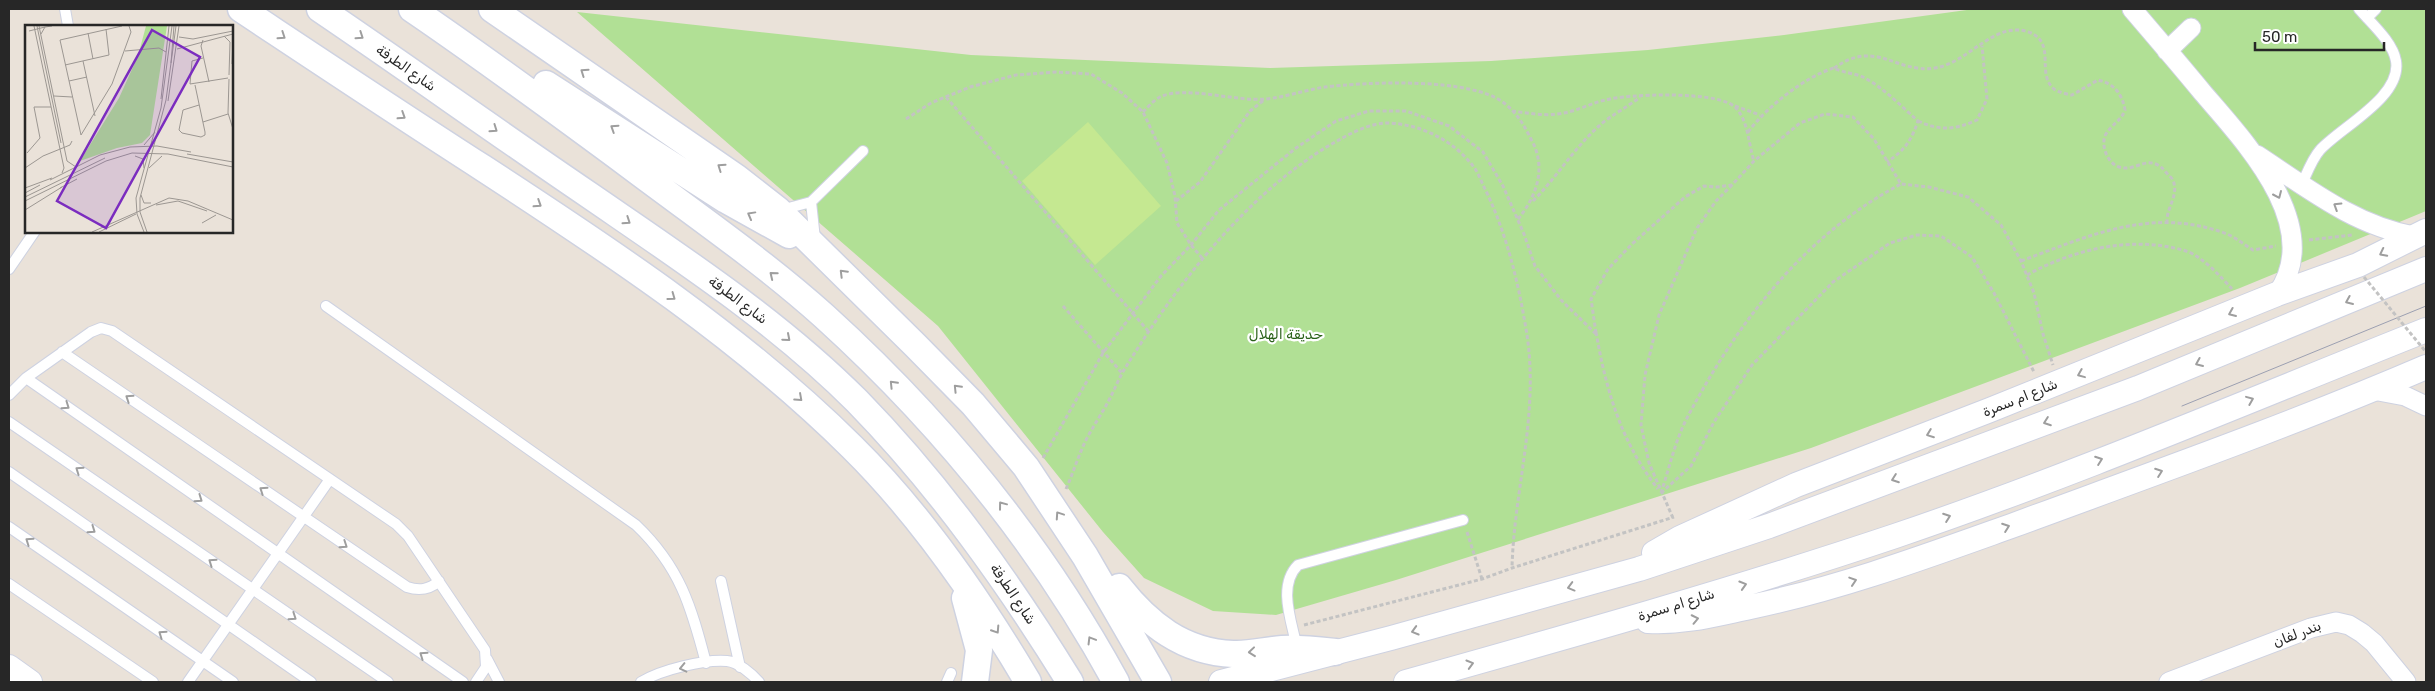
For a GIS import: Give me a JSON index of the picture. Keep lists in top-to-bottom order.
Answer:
{
  "streets": {
    "main road": ["شارع الطرفة"],
    "street": ["شارع ام سمرة", "بندر لفان"]
  },
  "parks": ["حديقة الهلال"],
  "scale_bar": "50 m"
}
